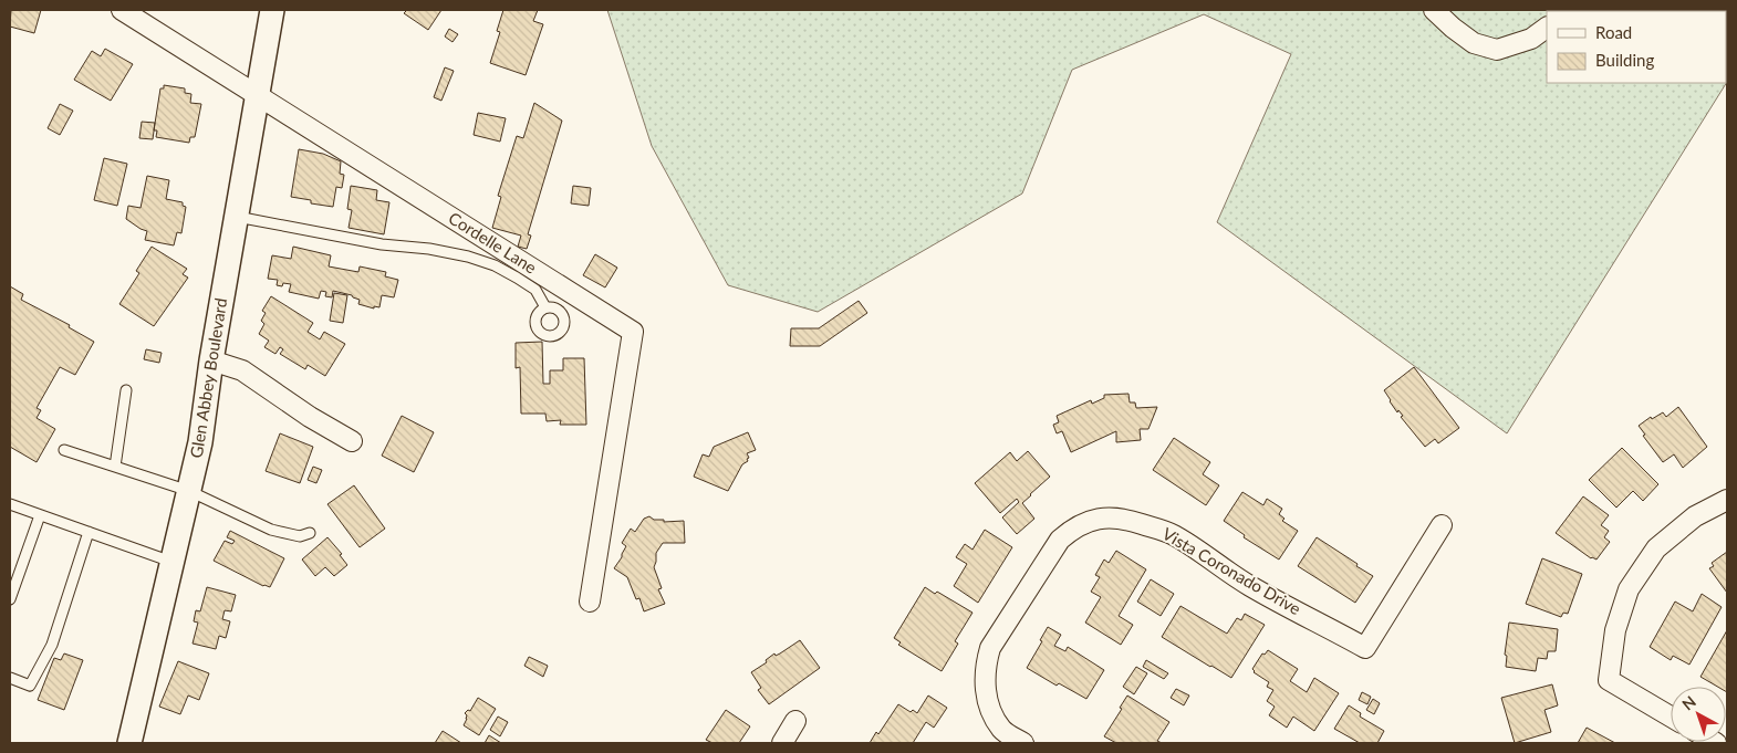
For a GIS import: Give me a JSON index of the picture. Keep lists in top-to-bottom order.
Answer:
{
  "streets": {
    "street": ["Cordelle Lane", "Glen Abbey Boulevard", "Vista Coronado Drive"]
  },
  "crossings": [
    ["Cordelle Lane", "Glen Abbey Boulevard"]
  ],
  "legend": ["Road", "Building"],
  "north": "top left"
}
